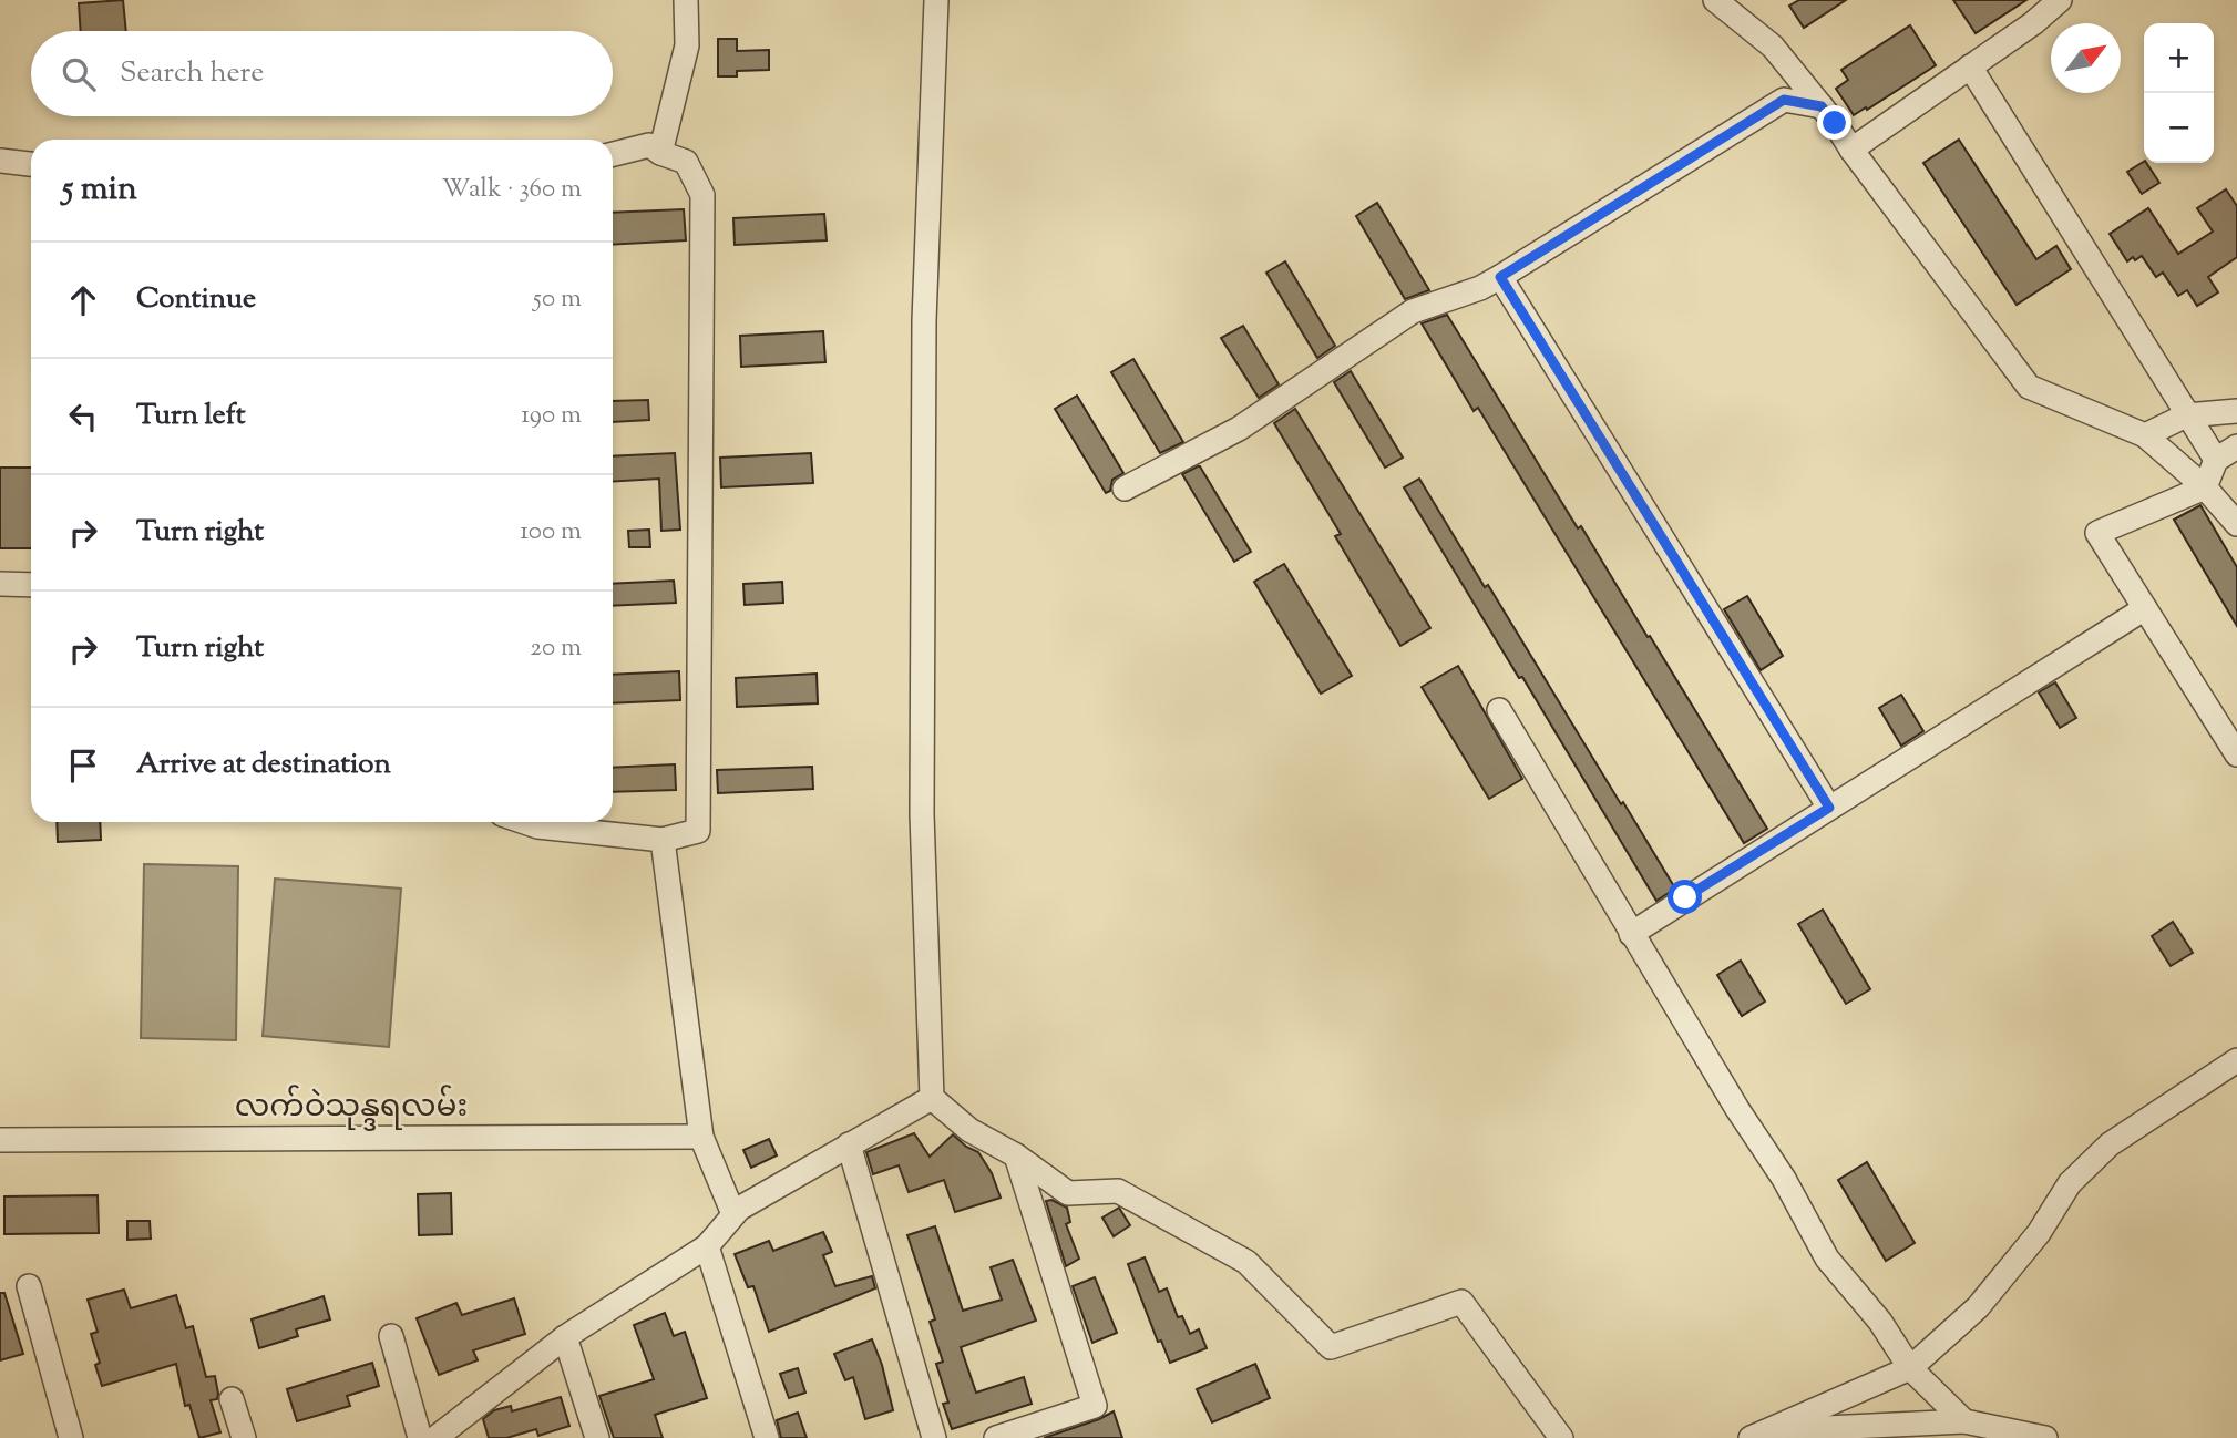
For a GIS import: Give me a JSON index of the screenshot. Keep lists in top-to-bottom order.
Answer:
{
  "streets": {
    "street": ["လက်ဝဲသုန္ဒရလမ်း"]
  },
  "north": "top right",
  "page": {
    "map_buttons": ["+", "−"],
    "search": "Search here",
    "heading": ["5 min", "Walk · 360 m"],
    "list": [
      ["Continue", "50 m"],
      ["Turn left", "190 m"],
      ["Turn right", "100 m"],
      ["Turn right", "20 m"],
      "Arrive at destination"
    ]
  }
}
